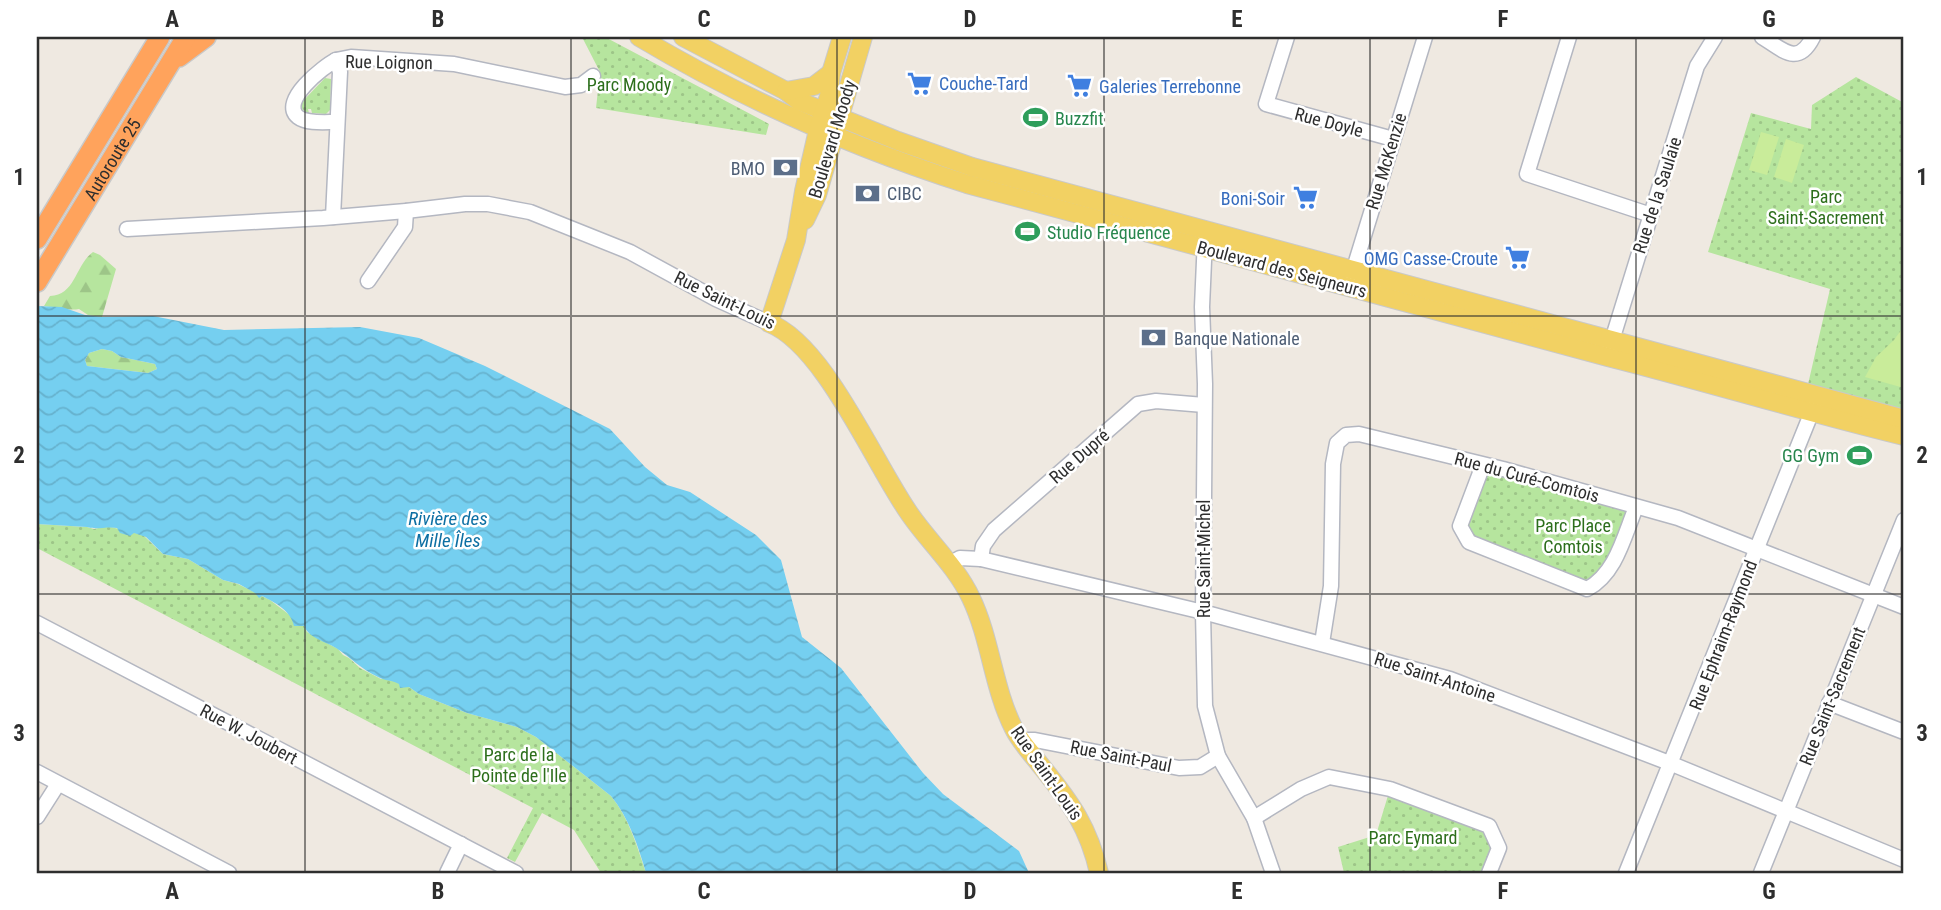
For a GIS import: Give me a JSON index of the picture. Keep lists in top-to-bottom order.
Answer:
{
  "streets": {
    "highway": ["Autoroute 25"],
    "main road": ["Boulevard Moody", "Boulevard des Seigneurs", "Rue Saint-Louis"],
    "street": [
      "Rue Loignon",
      "Rue Doyle",
      "Rue McKenzie",
      "Rue de la Saulaie",
      "Rue Dupré",
      "Rue du Curé-Comtois",
      "Rue Saint-Michel",
      "Rue Ephraim-Raymond",
      "Rue Saint-Antoine",
      "Rue Saint-Sacrement",
      "Rue W. Joubert",
      "Rue Saint-Paul"
    ]
  },
  "crossings": [
    ["Rue Loignon", "Rue Saint-Louis"],
    ["Rue Doyle", "Rue McKenzie"],
    ["Boulevard Moody", "Boulevard des Seigneurs"],
    ["Boulevard Moody", "Rue Saint-Louis"],
    ["Rue McKenzie", "Boulevard des Seigneurs"],
    ["Rue de la Saulaie", "Boulevard des Seigneurs"],
    ["Boulevard des Seigneurs", "Rue Saint-Michel"],
    ["Boulevard des Seigneurs", "Rue Ephraim-Raymond"],
    ["Rue Saint-Louis", "Rue Saint-Antoine"],
    ["Rue Saint-Louis", "Rue Saint-Paul"],
    ["Rue Dupré", "Rue Saint-Michel"],
    ["Rue Dupré", "Rue Saint-Antoine"],
    ["Rue du Curé-Comtois", "Rue Ephraim-Raymond"],
    ["Rue du Curé-Comtois", "Rue Saint-Antoine"],
    ["Rue du Curé-Comtois", "Rue Saint-Sacrement"],
    ["Rue Saint-Michel", "Rue Saint-Antoine"],
    ["Rue Saint-Michel", "Rue Saint-Paul"],
    ["Rue Ephraim-Raymond", "Rue Saint-Antoine"],
    ["Rue Saint-Antoine", "Rue Saint-Sacrement"]
  ],
  "water": ["Rivière des Mille Îles"],
  "parks": [
    "Parc Moody",
    "Parc Saint-Sacrement",
    "Parc Place Comtois",
    "Parc de la Pointe de l'Ile",
    "Parc Eymard"
  ],
  "places": {
    "supermarket": [
      "Couche-Tard",
      "Galeries Terrebonne",
      "Boni-Soir",
      "OMG Casse-Croute"
    ],
    "sports": ["Buzzfit", "Studio Fréquence", "GG Gym"],
    "bank": ["BMO", "CIBC", "Banque Nationale"]
  },
  "grid": {
    "columns": [
      "A",
      "B",
      "C",
      "D",
      "E",
      "F",
      "G"
    ],
    "rows": ["1", "2", "3"]
  }
}
